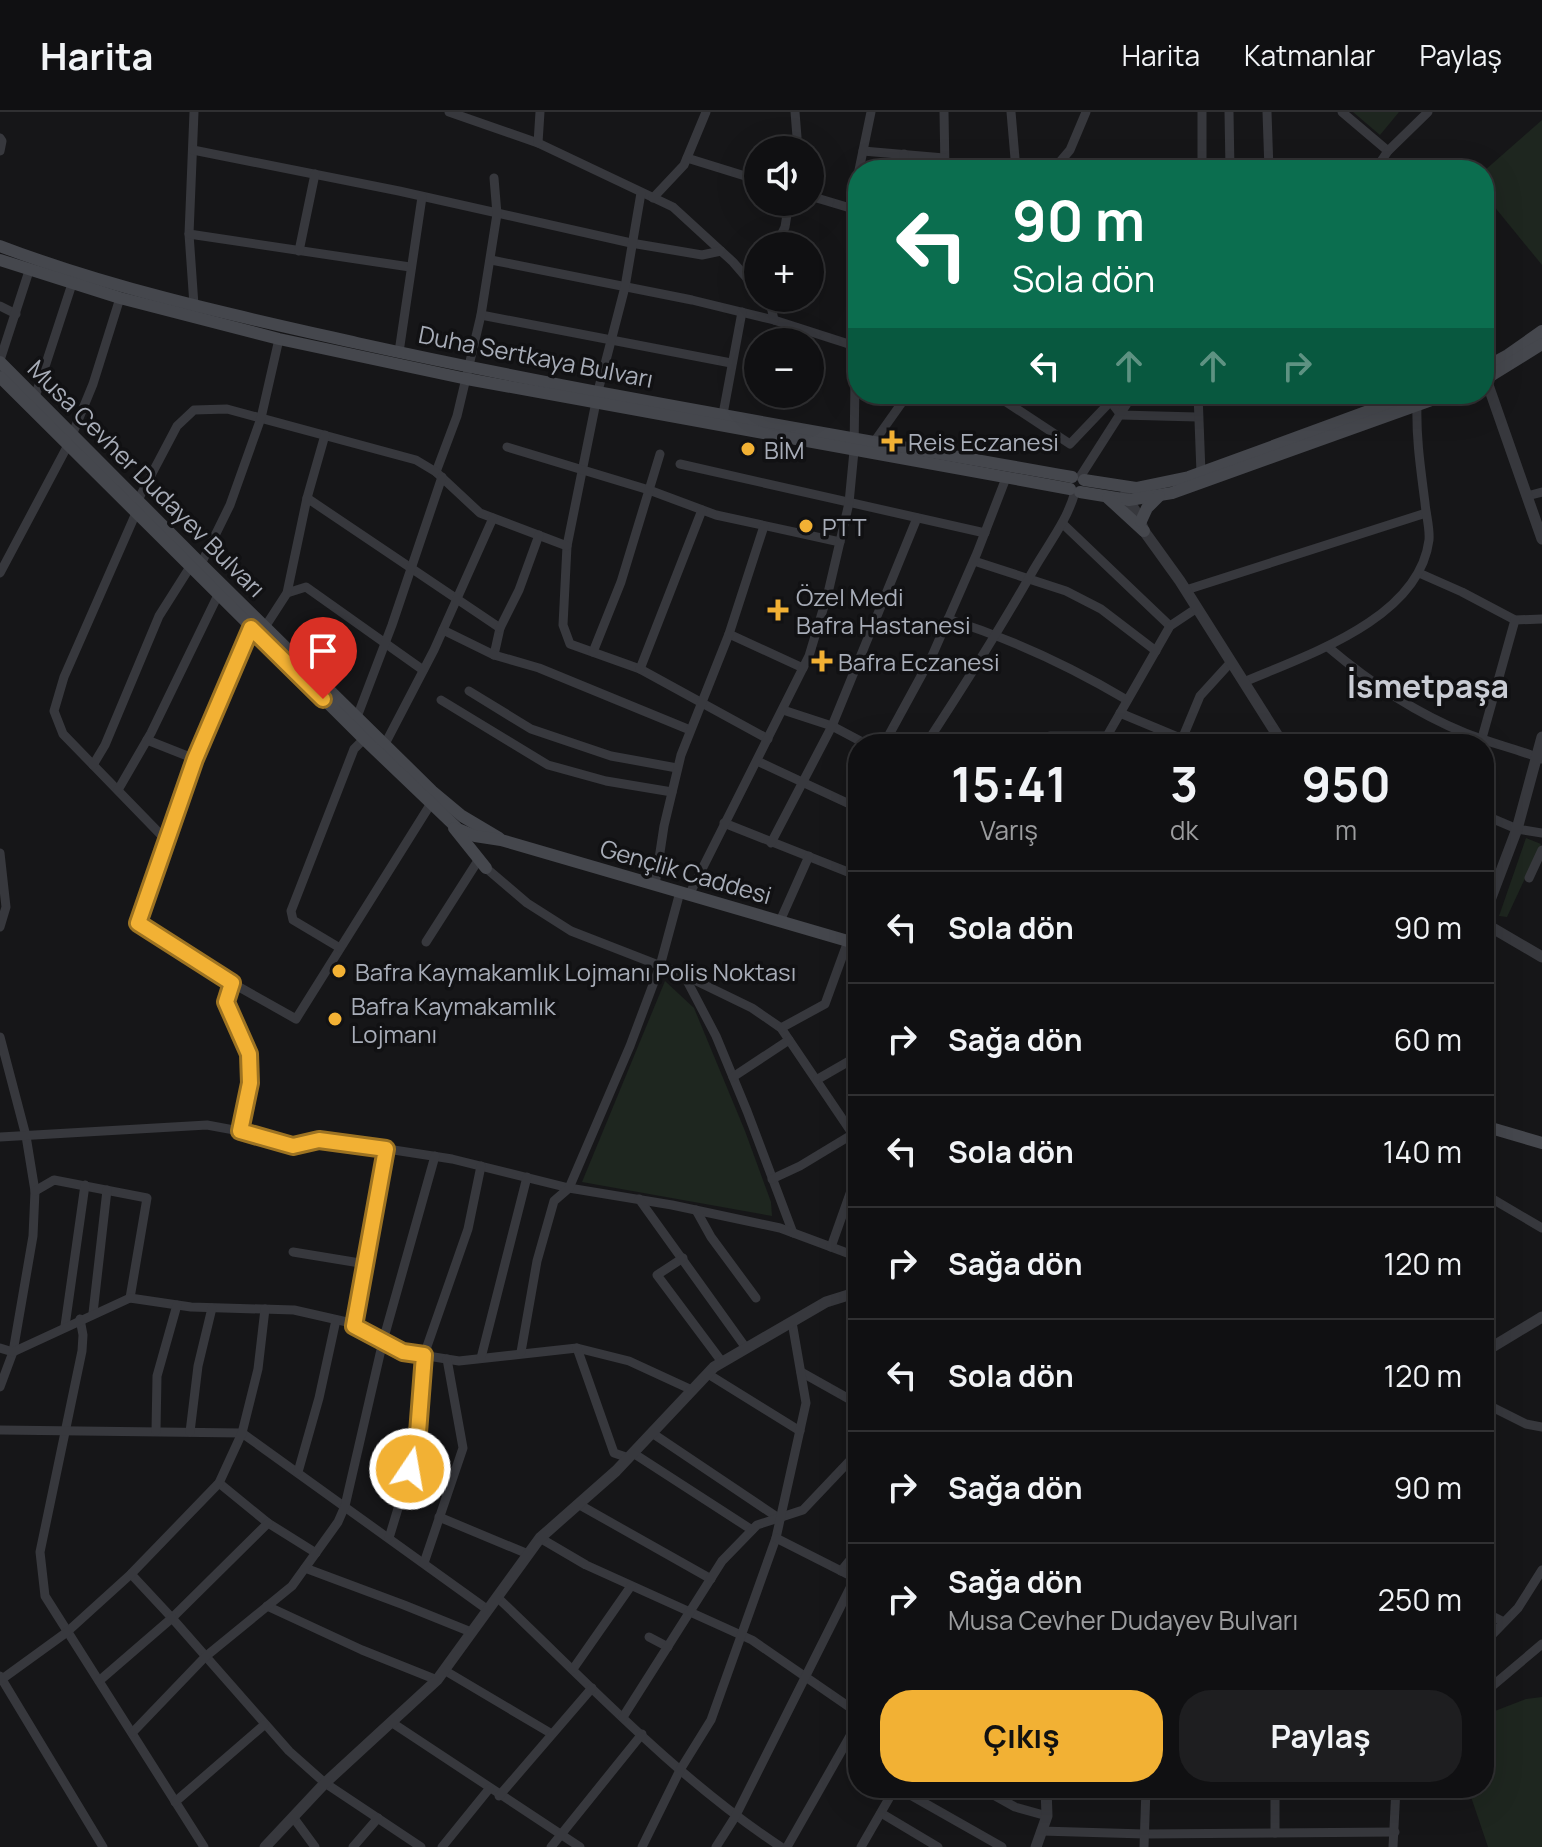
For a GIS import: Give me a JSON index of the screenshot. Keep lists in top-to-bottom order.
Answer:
{
  "streets": {
    "main road": ["Duha Sertkaya Bulvarı", "Musa Cevher Dudayev Bulvarı", "Gençlik Caddesi"]
  },
  "crossings": [
    ["Musa Cevher Dudayev Bulvarı", "Gençlik Caddesi"]
  ],
  "districts": ["İsmetpaşa"],
  "places": {
    "health": ["Reis Eczanesi", "Özel Medi Bafra Hastanesi", "Bafra Eczanesi"],
    "other": [
      "BİM",
      "PTT",
      "Bafra Kaymakamlık Lojmanı Polis Noktası",
      "Bafra Kaymakamlık Lojmanı"
    ]
  },
  "page": {
    "header": "Harita",
    "nav": ["Harita", "Katmanlar", "Paylaş"],
    "map_buttons": ["+", "−"],
    "turn": ["90 m", "Sola dön"],
    "eta": [
      "15:41",
      "Varış",
      "3",
      "dk",
      "950",
      "m"
    ],
    "list": [
      {
        "name": "Sola dön",
        "value": "90 m"
      },
      {
        "name": "Sağa dön",
        "value": "60 m"
      },
      {
        "name": "Sola dön",
        "value": "140 m"
      },
      {
        "name": "Sağa dön",
        "value": "120 m"
      },
      {
        "name": "Sola dön",
        "value": "120 m"
      },
      {
        "name": "Sağa dön",
        "value": "90 m"
      },
      {
        "name": "Sağa dön",
        "note": "Musa Cevher Dudayev Bulvarı",
        "value": "250 m"
      }
    ],
    "buttons": ["Çıkış", "Paylaş"]
  }
}
